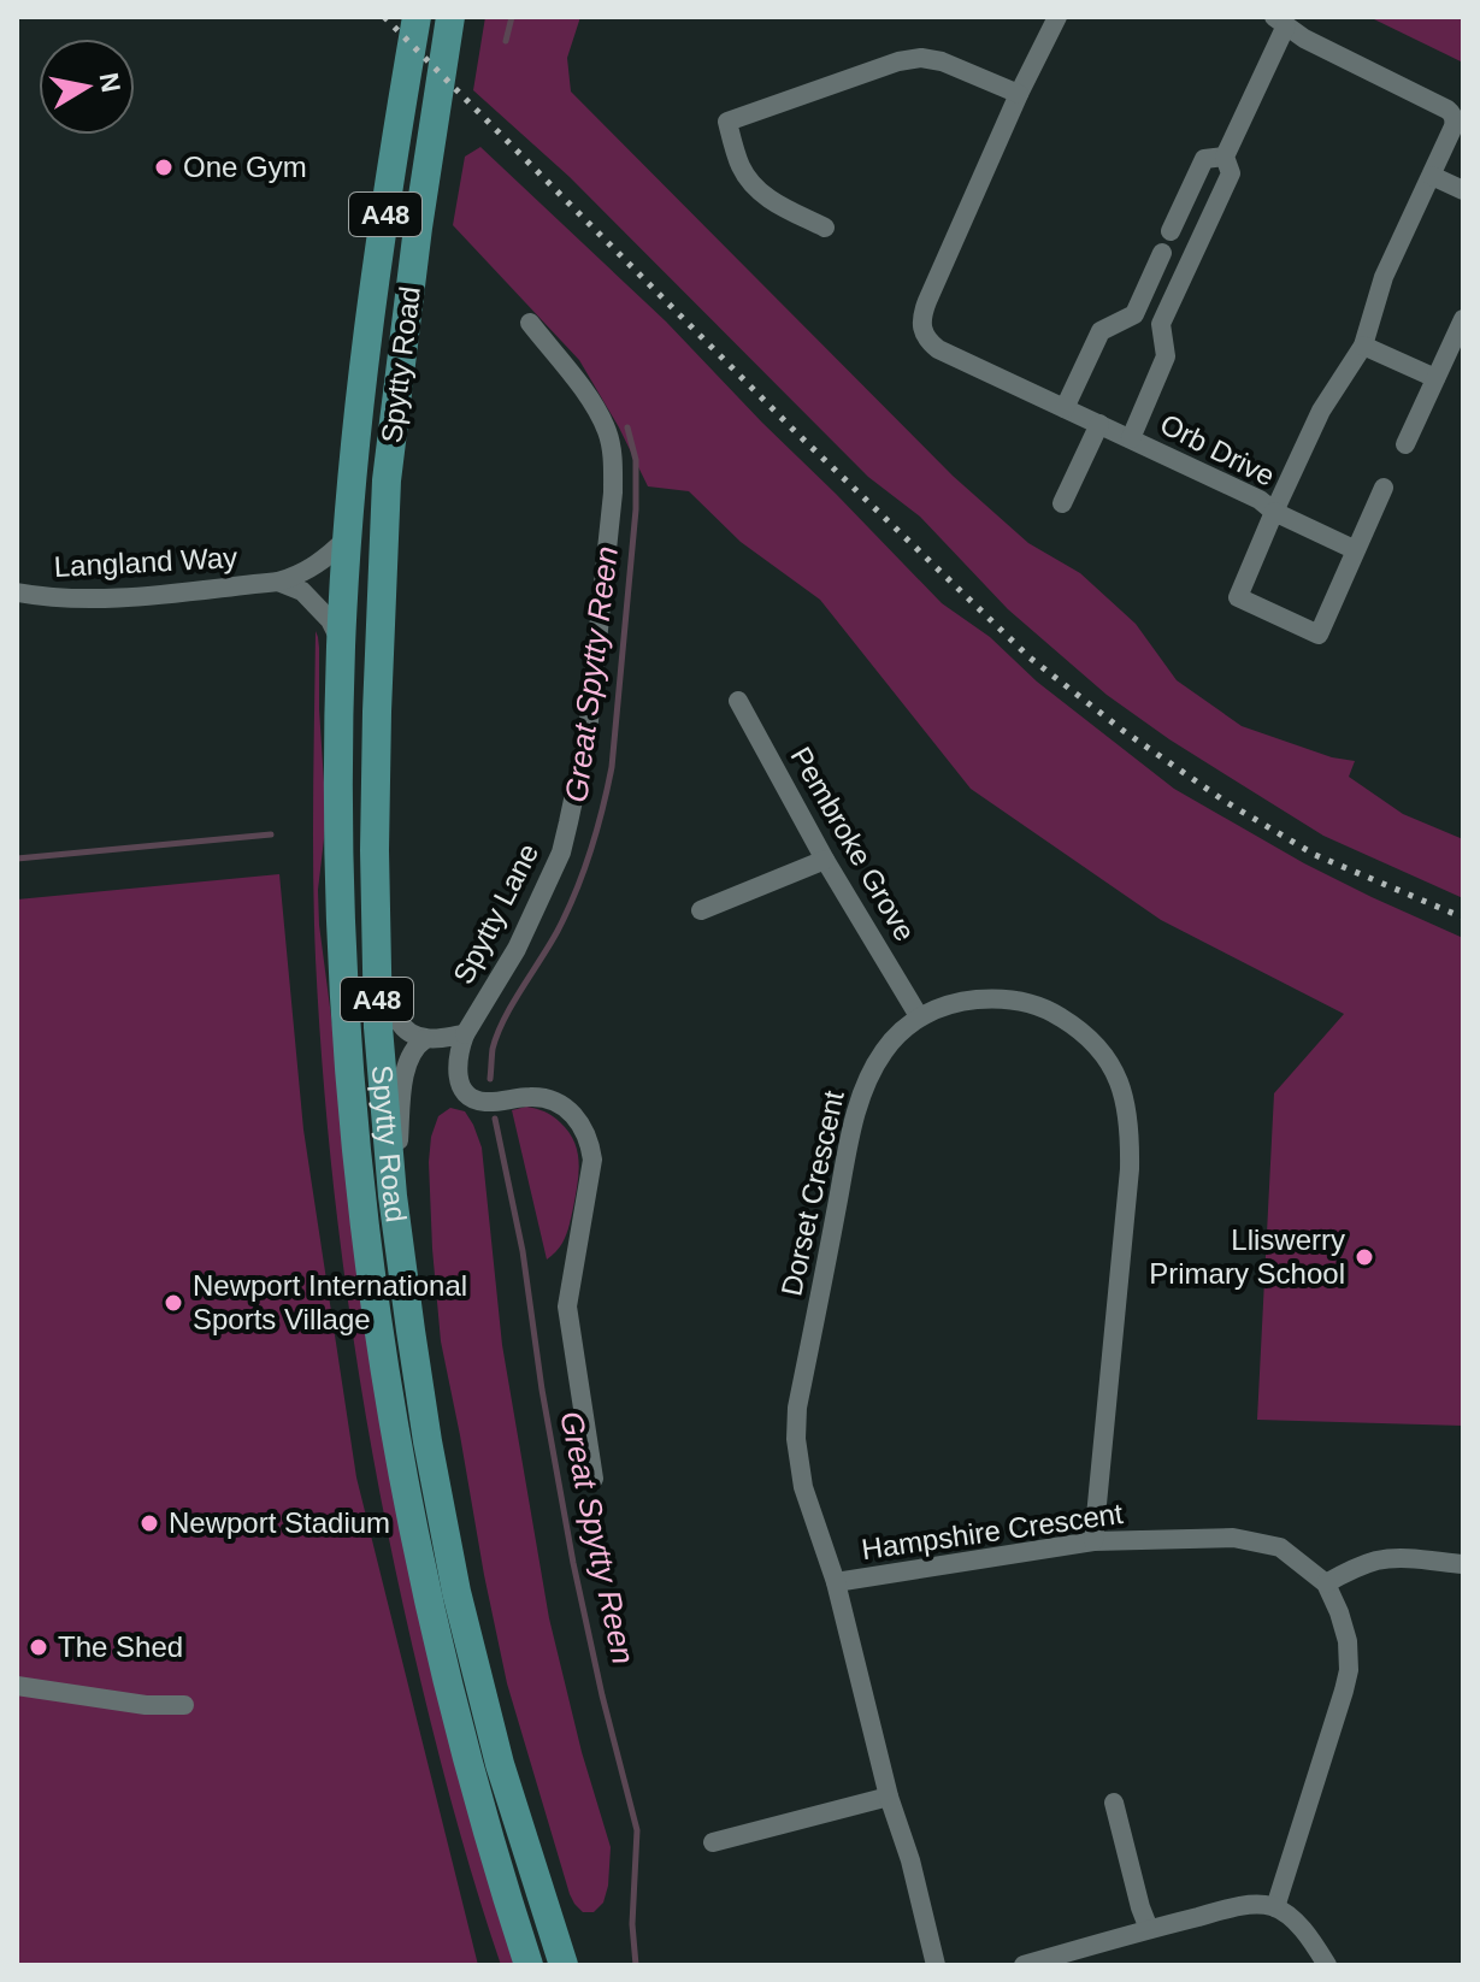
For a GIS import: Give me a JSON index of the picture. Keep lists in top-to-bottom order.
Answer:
{
  "streets": {
    "main road": ["A48", "Spytty Road"],
    "street": [
      "Orb Drive",
      "Langland Way",
      "Pembroke Grove",
      "Spytty Lane",
      "Dorset Crescent",
      "Hampshire Crescent"
    ]
  },
  "crossings": [
    ["Spytty Road", "Langland Way"],
    ["Pembroke Grove", "Dorset Crescent"],
    ["Dorset Crescent", "Hampshire Crescent"]
  ],
  "water": ["Great Spytty Reen"],
  "places": [
    "One Gym",
    "Lliswerry Primary School",
    "Newport International Sports Village",
    "Newport Stadium",
    "The Shed"
  ],
  "north": "right"
}
